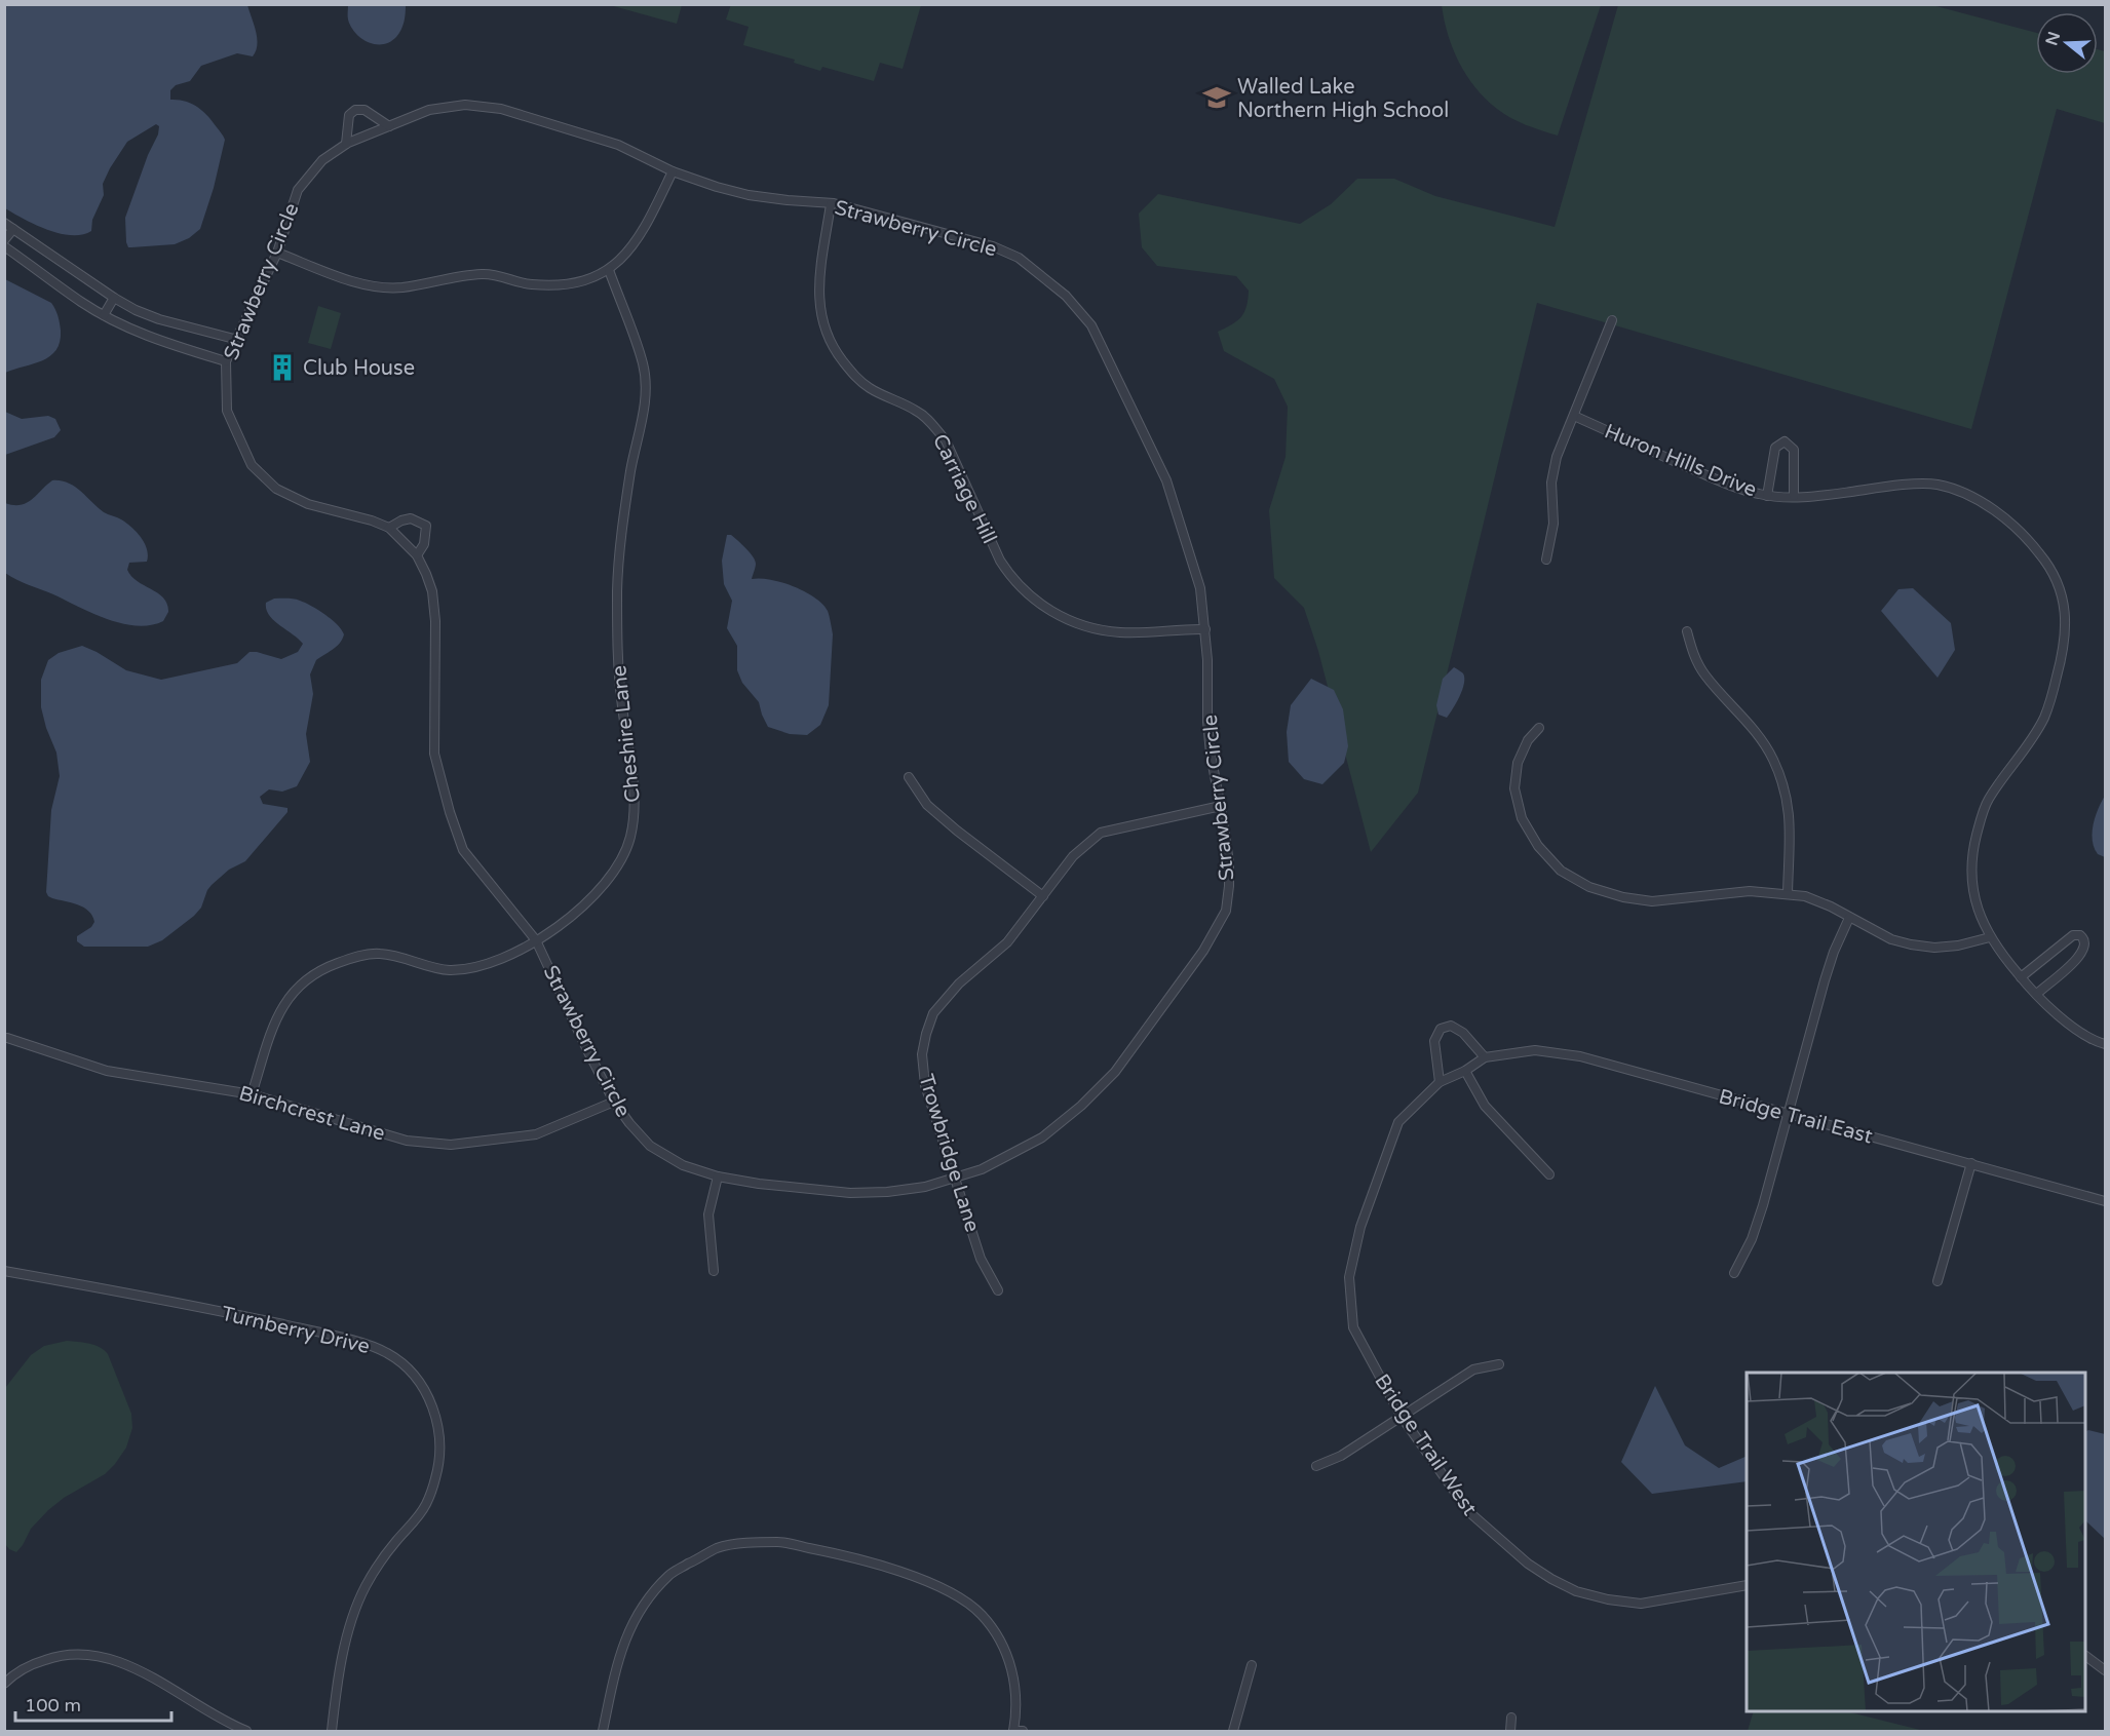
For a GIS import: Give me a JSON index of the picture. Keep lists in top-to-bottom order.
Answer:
{
  "streets": {
    "street": [
      "Strawberry Circle",
      "Huron Hills Drive",
      "Carriage Hill",
      "Cheshire Lane",
      "Birchcrest Lane",
      "Bridge Trail East",
      "Trowbridge Lane",
      "Turnberry Drive",
      "Bridge Trail West"
    ]
  },
  "crossings": [
    ["Strawberry Circle", "Carriage Hill"],
    ["Strawberry Circle", "Cheshire Lane"],
    ["Strawberry Circle", "Birchcrest Lane"],
    ["Strawberry Circle", "Trowbridge Lane"],
    ["Cheshire Lane", "Birchcrest Lane"],
    ["Bridge Trail East", "Bridge Trail West"]
  ],
  "places": {
    "school or university": ["Walled Lake Northern High School"],
    "building": ["Club House"]
  },
  "scale_bar": "100 m",
  "north": "left"
}
